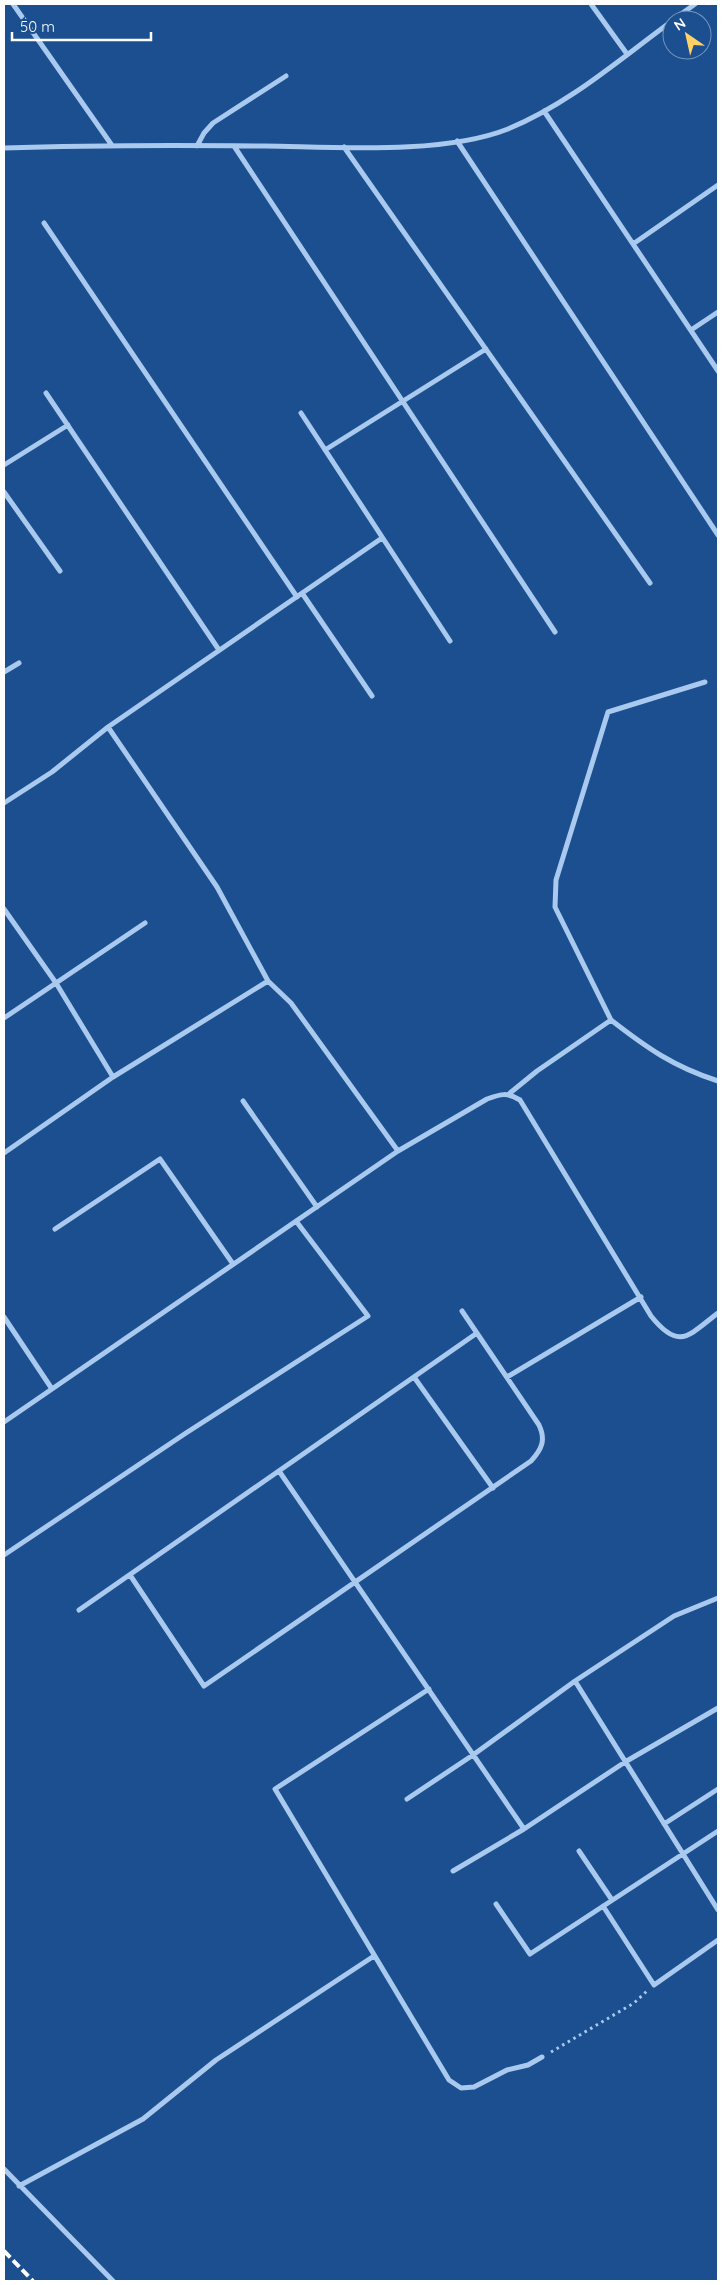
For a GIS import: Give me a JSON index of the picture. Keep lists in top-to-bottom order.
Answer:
{
  "scale_bar": "50 m",
  "north": "top left"
}
